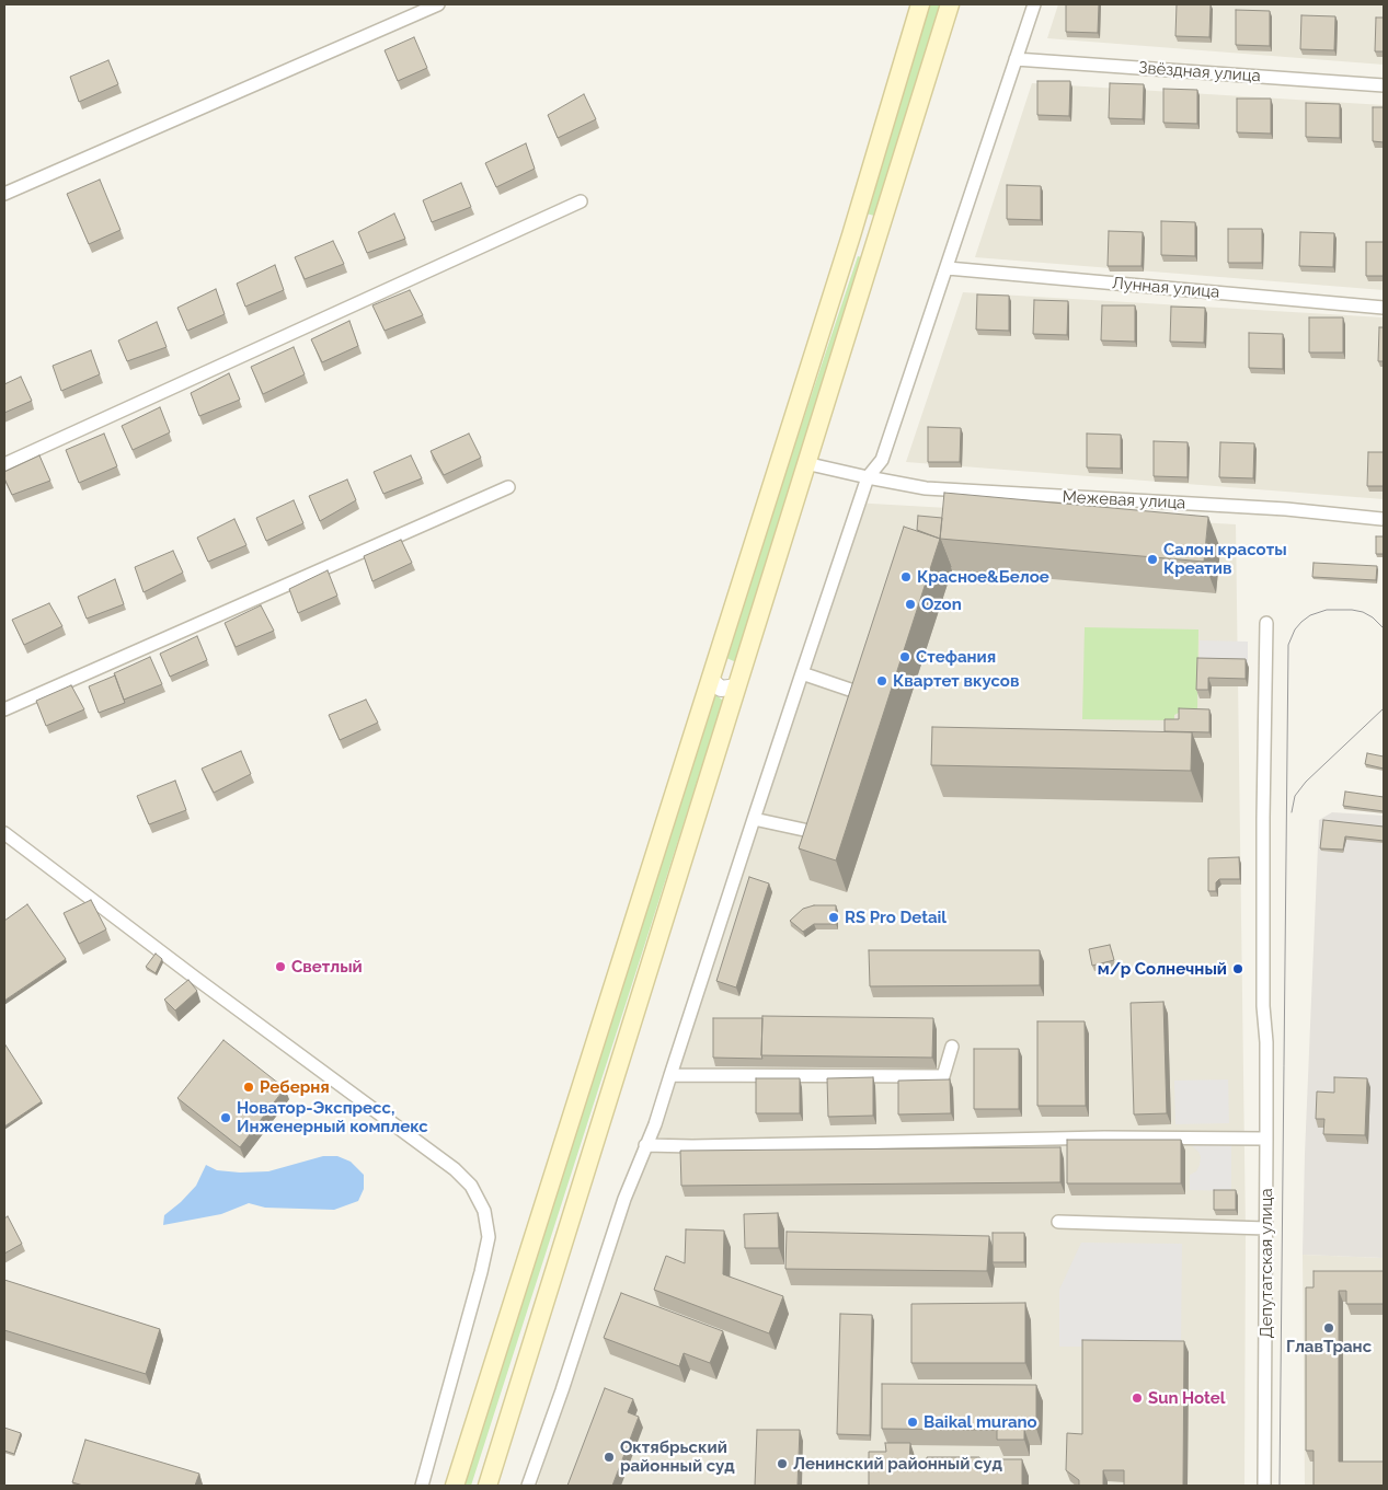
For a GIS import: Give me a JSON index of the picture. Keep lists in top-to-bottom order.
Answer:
{
  "streets": {
    "street": [
      "Звёздная улица",
      "Лунная улица",
      "Межевая улица",
      "Депутатская улица"
    ]
  },
  "places": [
    "Салон красоты Креатив",
    "Красное&Белое",
    "Ozon",
    "Стефания",
    "Квартет вкусов",
    "RS Pro Detail",
    "Светлый",
    "м/р Солнечный",
    "Реберня",
    "Новатор-Экспресс, Инженерный комплекс",
    "ГлавТранс",
    "Sun Hotel",
    "Baikal murano",
    "Октябрьский районный суд",
    "Ленинский районный суд"
  ]
}
